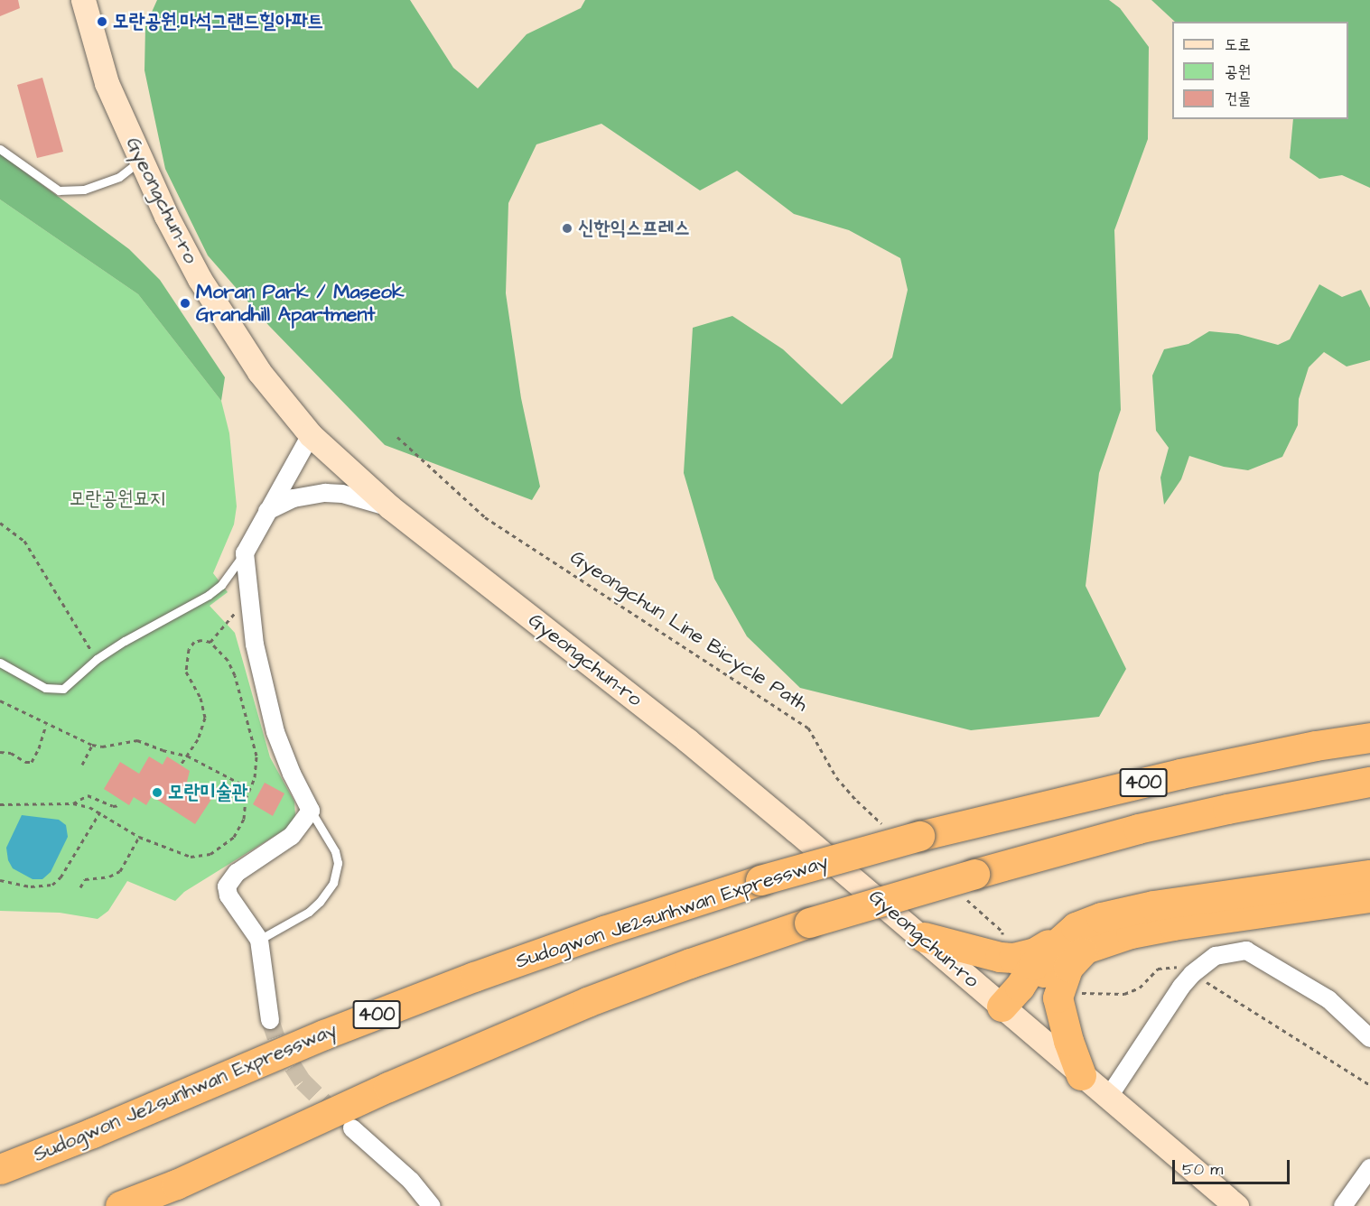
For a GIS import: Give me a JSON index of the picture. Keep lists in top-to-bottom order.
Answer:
{
  "streets": {
    "highway": ["400", "Sudogwon Je2sunhwan Expressway"],
    "street": ["Gyeongchun-ro"],
    "path": ["Gyeongchun Line Bicycle Path"]
  },
  "parks": ["모란공원묘지"],
  "places": [
    "모란공원.마석그랜드힐아파트",
    "신한익스프레스",
    "Moran Park / Maseok Grandhill Apartment",
    "모란미술관"
  ],
  "legend": ["도로", "공원", "건물"],
  "scale_bar": "50 m"
}
